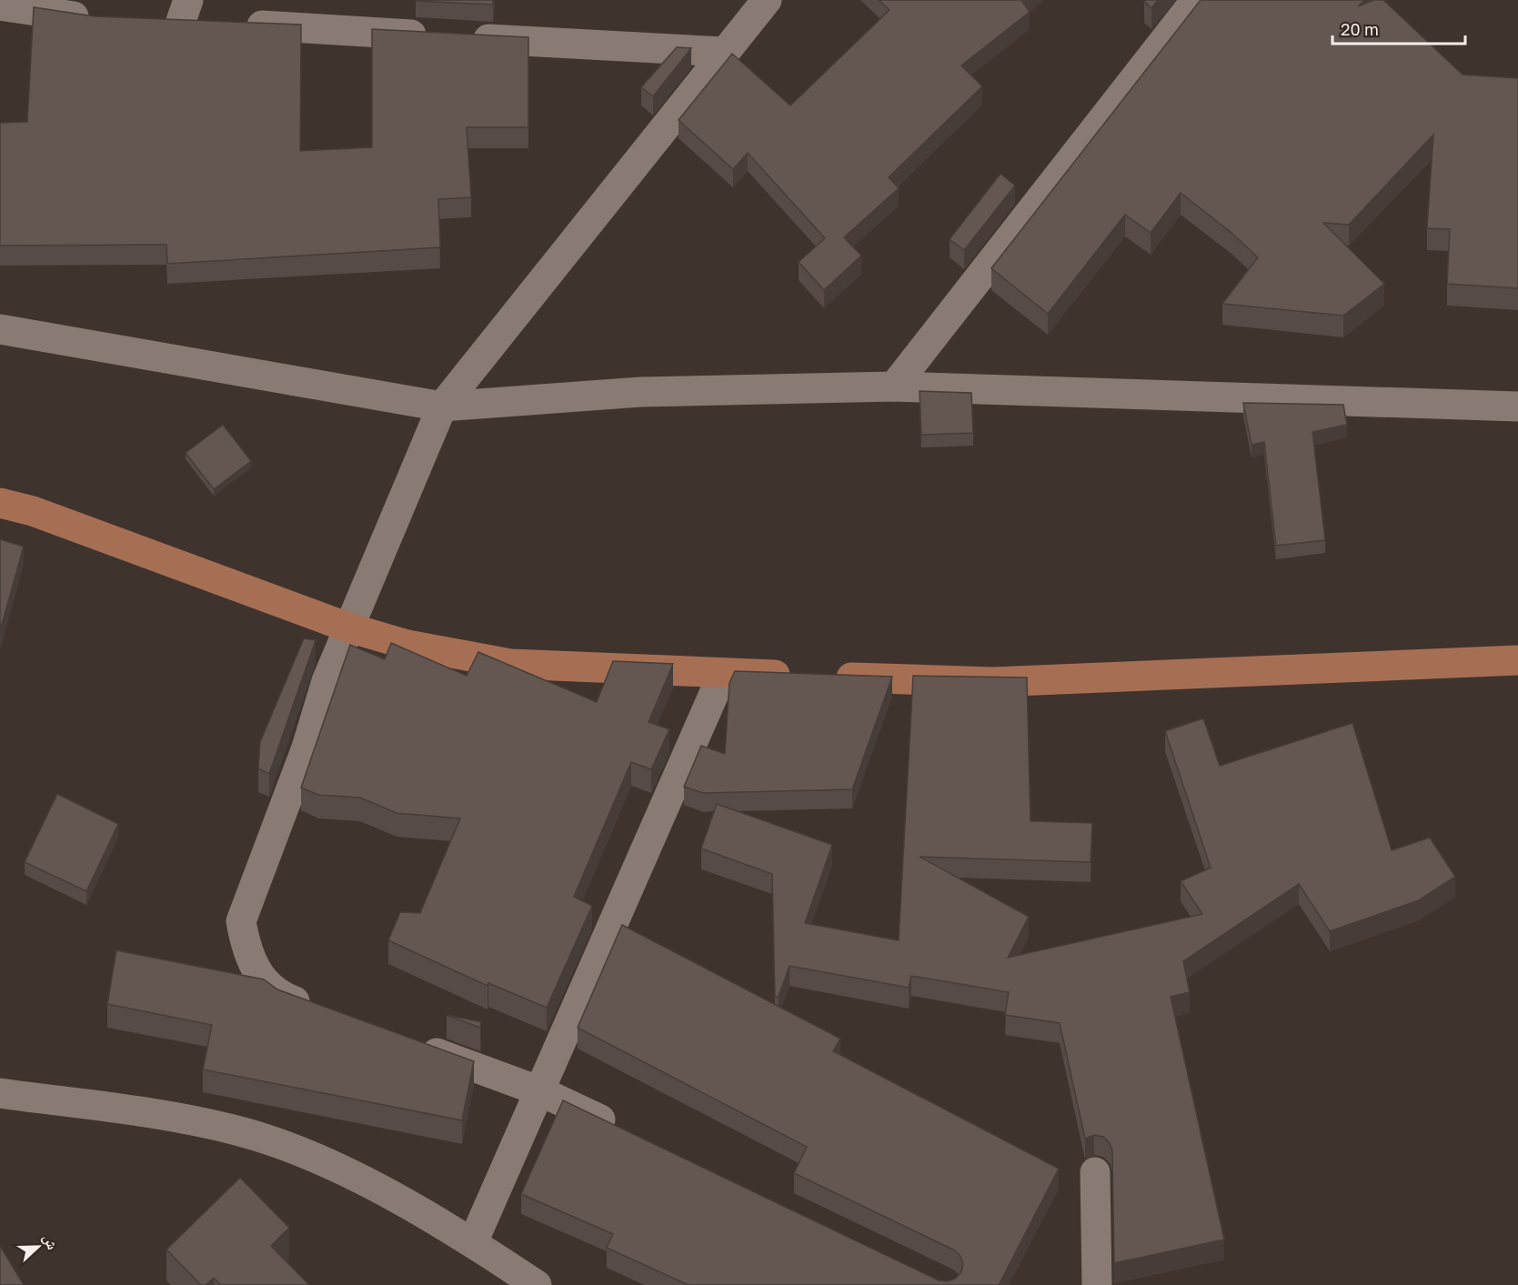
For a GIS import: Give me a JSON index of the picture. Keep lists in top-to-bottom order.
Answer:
{
  "scale_bar": "20 m",
  "north": "right"
}
